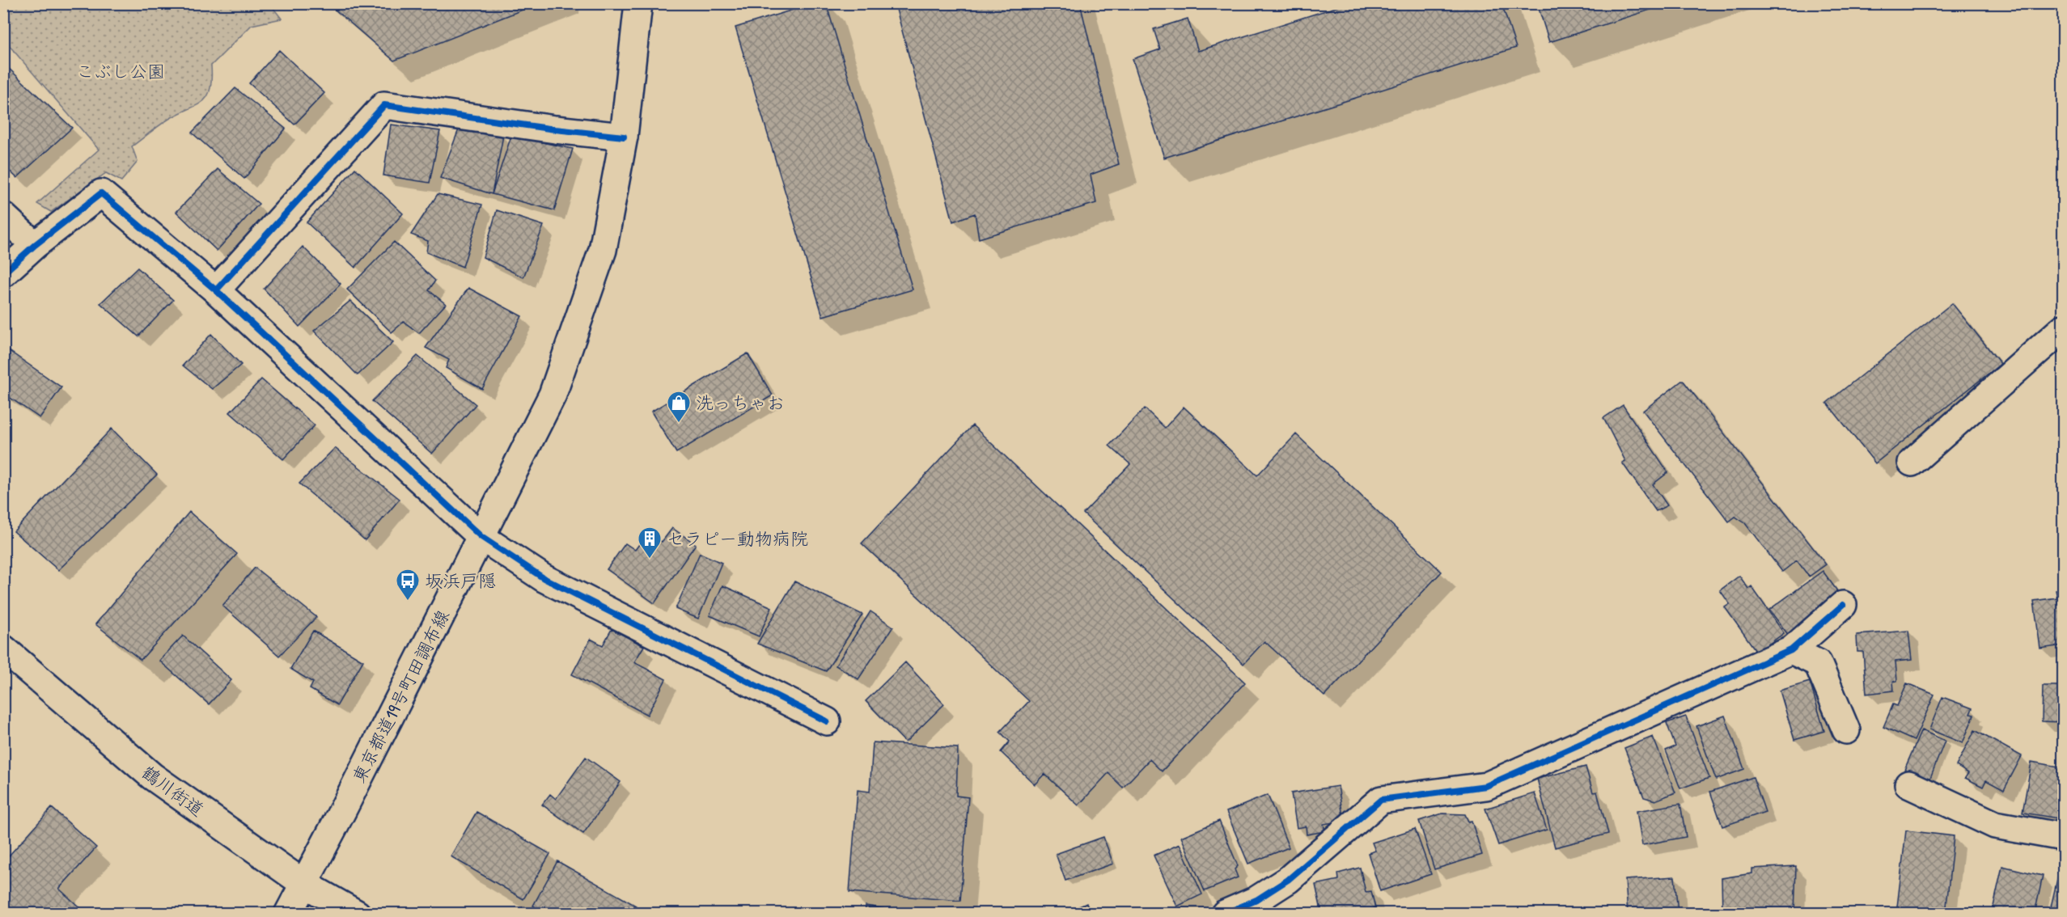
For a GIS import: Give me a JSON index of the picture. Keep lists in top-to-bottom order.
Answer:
{
  "streets": {
    "street": ["東京都道19号町田調布線", "鶴川街道"]
  },
  "crossings": [
    ["東京都道19号町田調布線", "鶴川街道"]
  ],
  "parks": ["こぶし公園"],
  "places": {
    "shop": ["洗っちゃお"],
    "building": ["セラピー動物病院"],
    "bus stop": ["坂浜戸隠"]
  }
}
